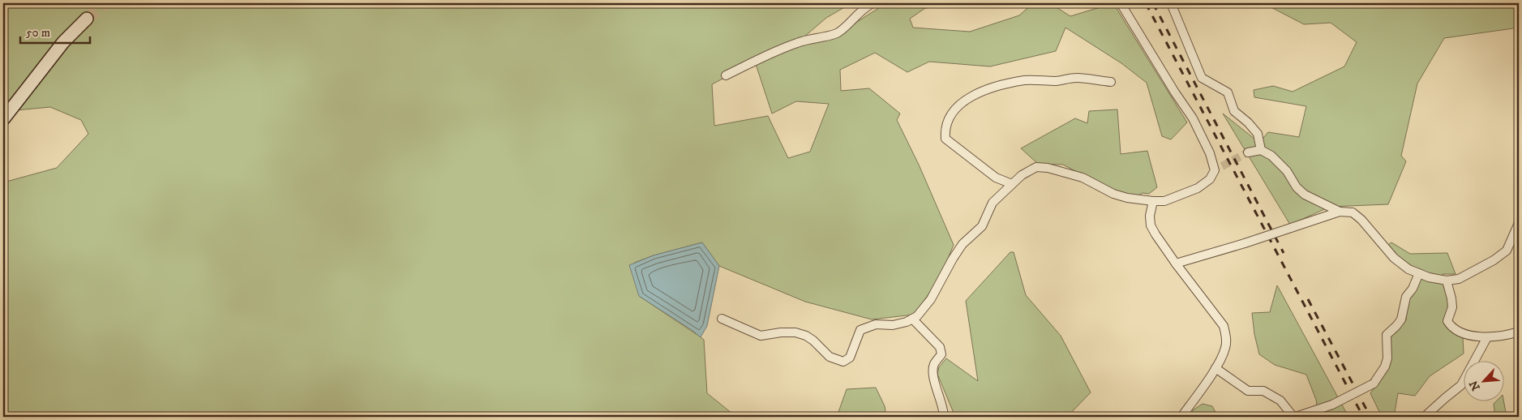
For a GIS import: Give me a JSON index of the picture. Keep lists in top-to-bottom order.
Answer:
{
  "scale_bar": "50 m",
  "north": "bottom left"
}
